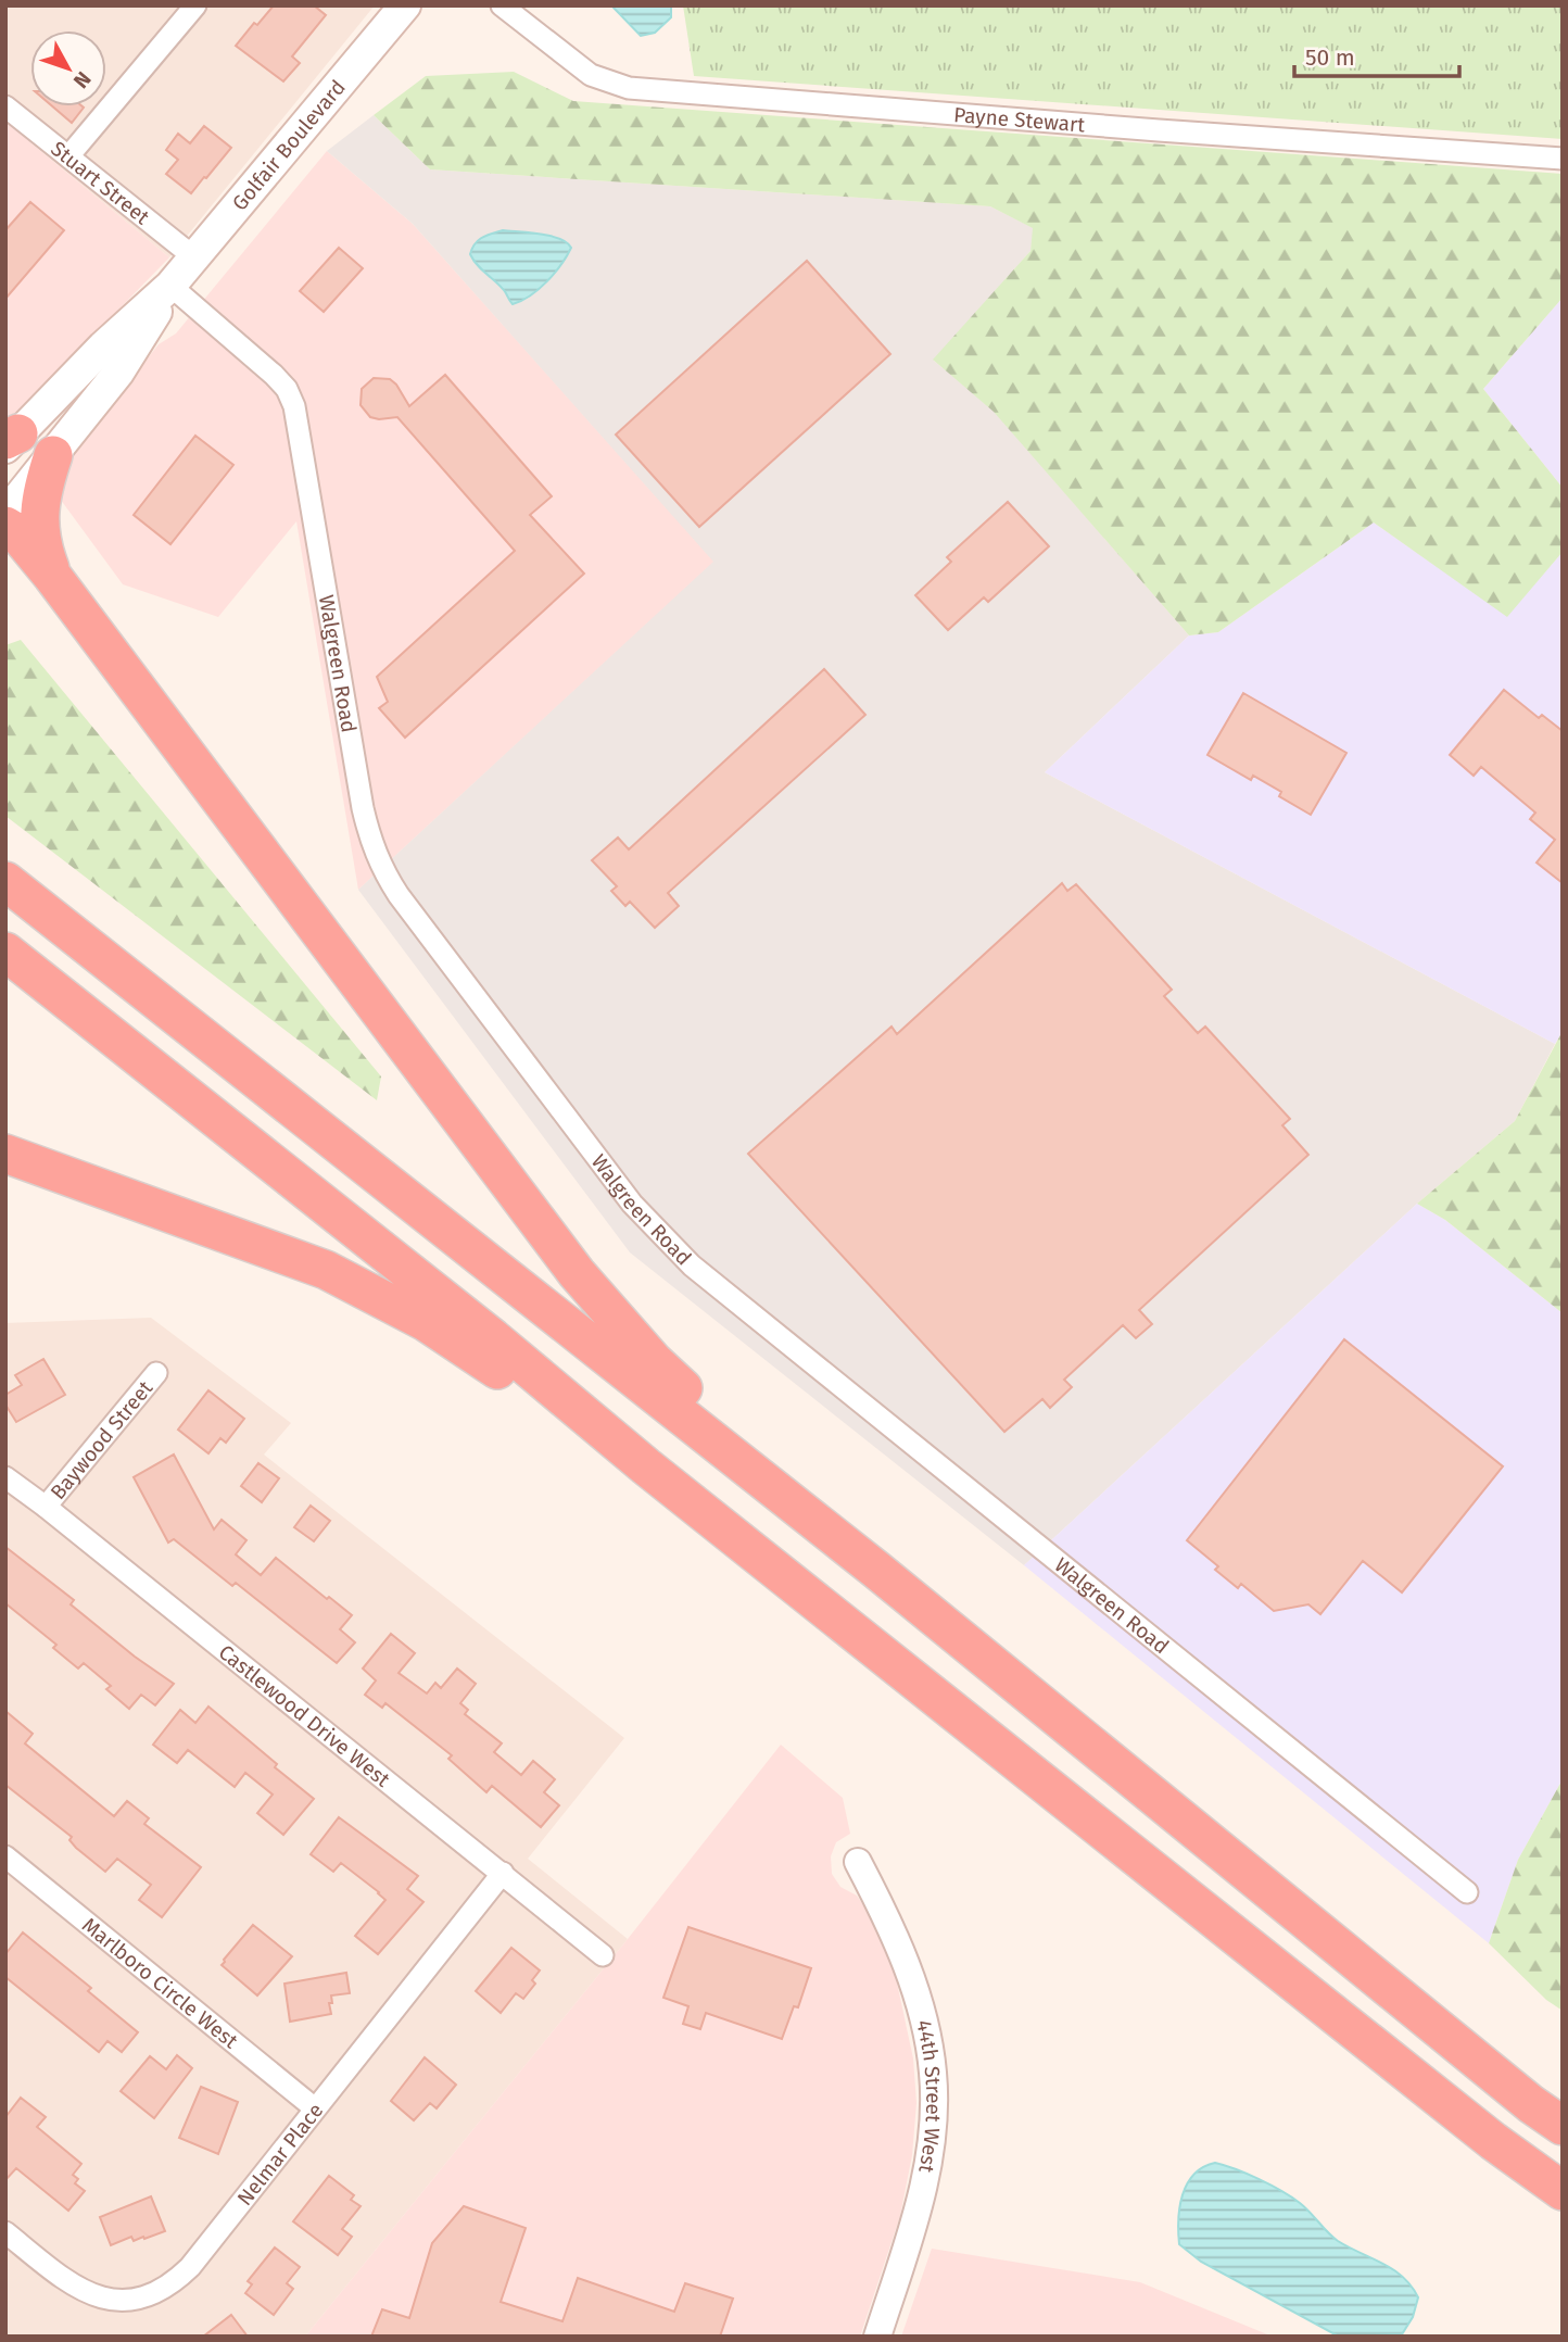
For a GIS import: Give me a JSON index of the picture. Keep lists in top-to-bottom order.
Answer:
{
  "streets": {
    "main road": ["Golfair Boulevard"],
    "street": [
      "Payne Stewart",
      "Stuart Street",
      "Walgreen Road",
      "Baywood Street",
      "Castlewood Drive West",
      "Marlboro Circle West",
      "44th Street West",
      "Nelmar Place"
    ]
  },
  "crossings": [
    ["Golfair Boulevard", "Stuart Street"],
    ["Golfair Boulevard", "Walgreen Road"],
    ["Baywood Street", "Castlewood Drive West"],
    ["Castlewood Drive West", "Nelmar Place"],
    ["Marlboro Circle West", "Nelmar Place"]
  ],
  "scale_bar": "50 m",
  "north": "bottom right"
}
